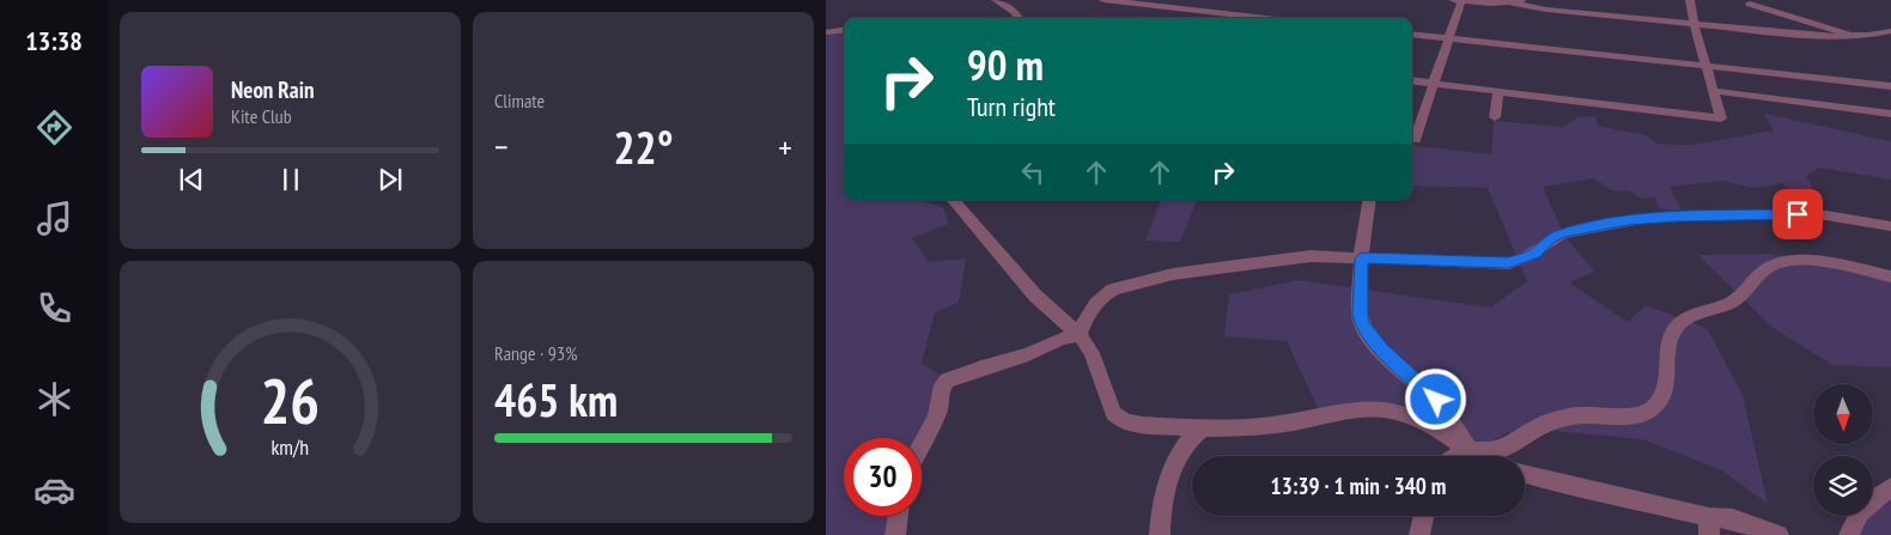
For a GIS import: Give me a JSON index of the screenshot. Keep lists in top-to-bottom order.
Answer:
{
  "north": "bottom",
  "page": {
    "tabs": "13:38",
    "tile": [
      "Climate",
      ["Range · 93%", "465 km"]
    ],
    "turn": ["90 m", "Turn right"],
    "song": ["Neon Rain", "Kite Club"],
    "heat": ["−", "22°", "+"],
    "limit": "30",
    "trip": "13:39 · 1 min · 340 m",
    "gauge": ["26", "km/h"]
  }
}
